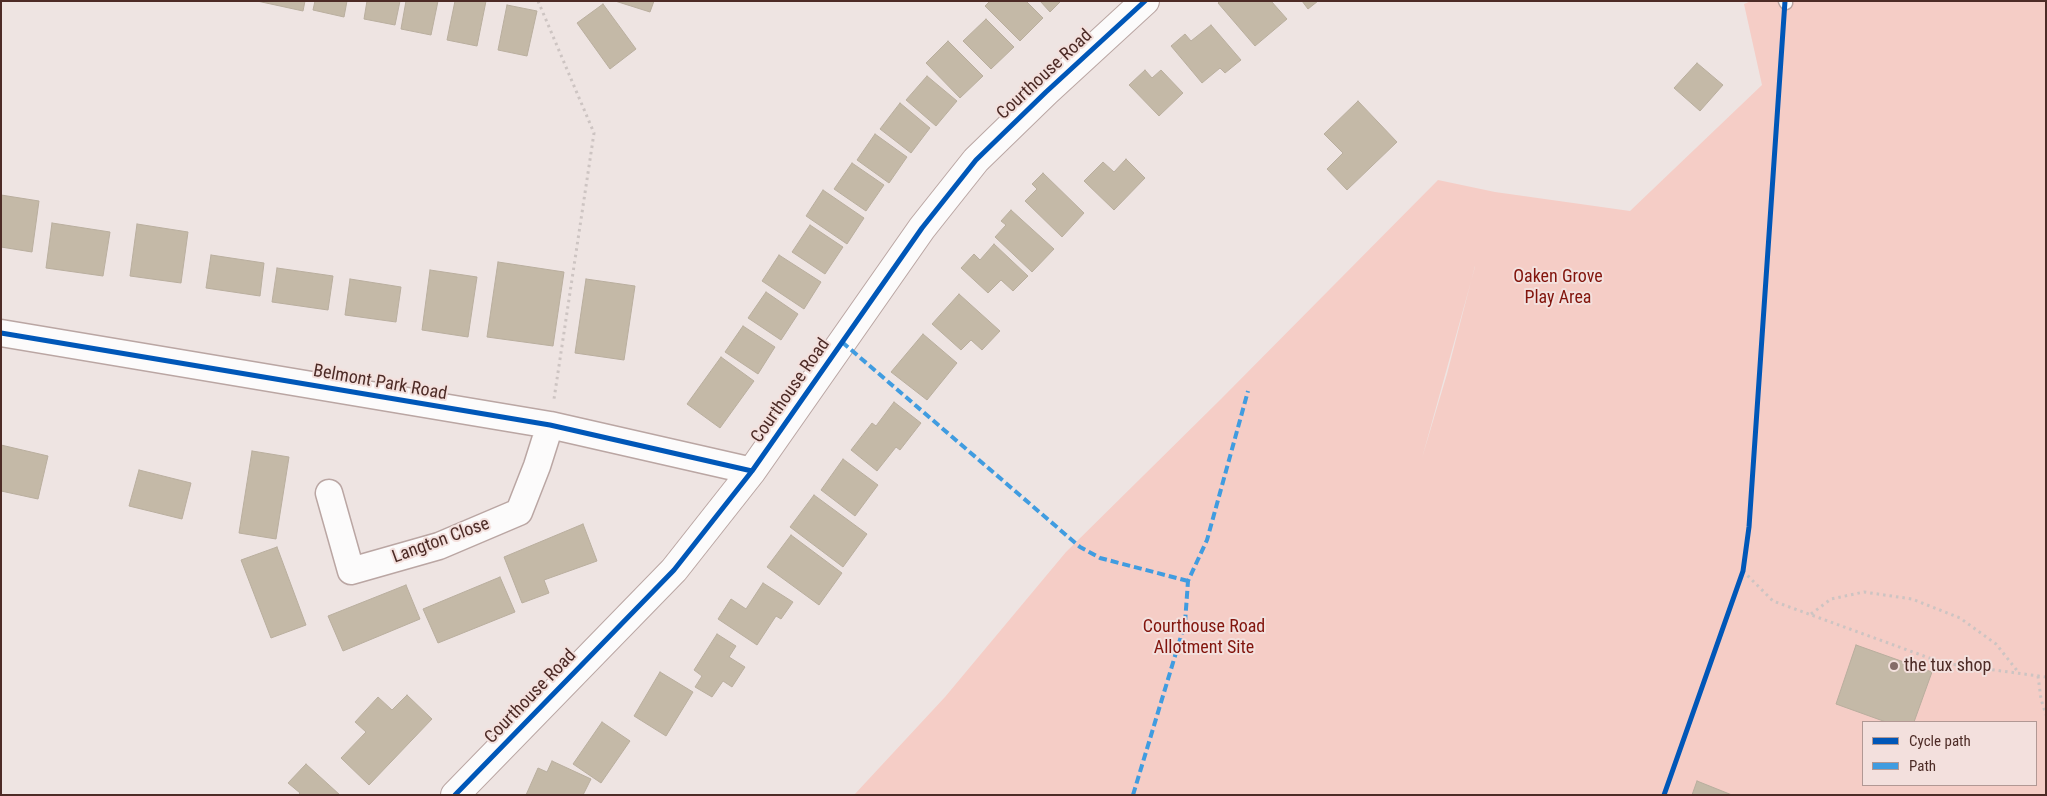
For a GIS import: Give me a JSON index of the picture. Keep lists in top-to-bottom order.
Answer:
{
  "streets": {
    "street": ["Courthouse Road", "Belmont Park Road", "Langton Close"]
  },
  "crossings": [
    ["Courthouse Road", "Belmont Park Road"],
    ["Belmont Park Road", "Langton Close"]
  ],
  "parks": ["Oaken Grove Play Area", "Courthouse Road Allotment Site"],
  "places": ["the tux shop"],
  "legend": ["Cycle path", "Path"]
}
